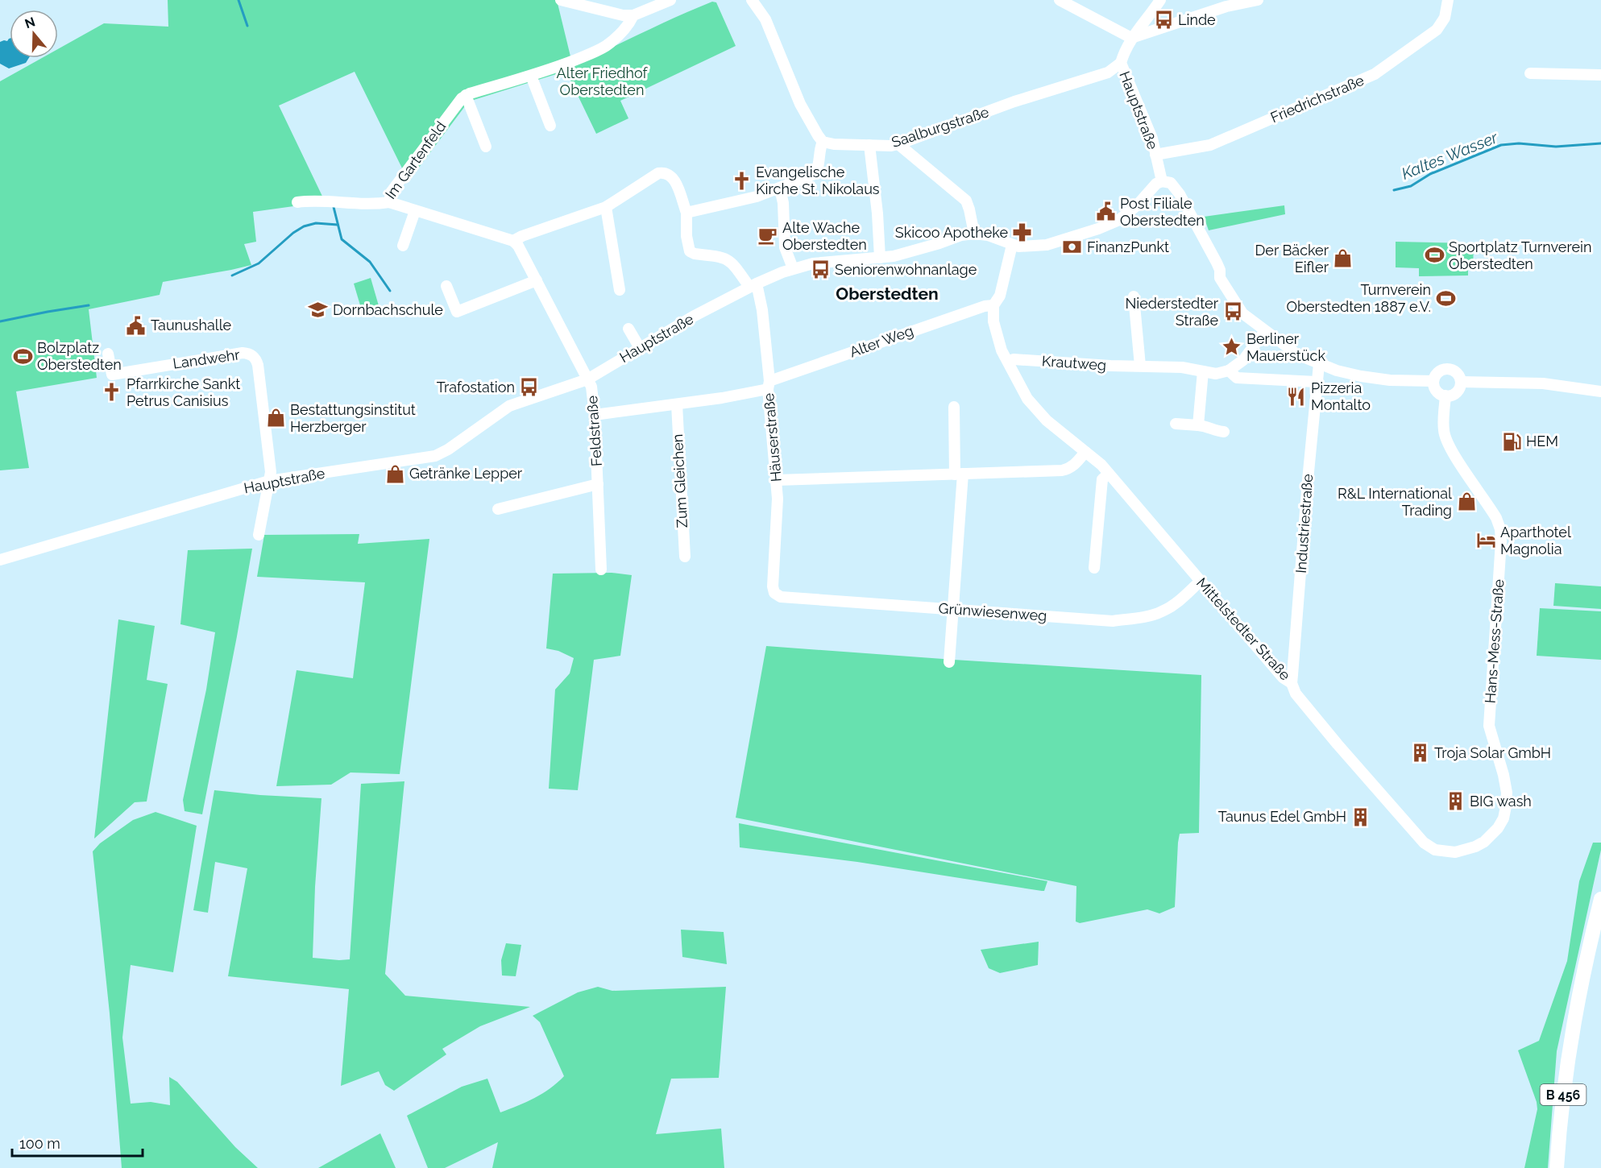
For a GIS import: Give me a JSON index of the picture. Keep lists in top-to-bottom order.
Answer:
{
  "streets": {
    "main road": ["B 456"],
    "street": [
      "Friedrichstraße",
      "Hauptstraße",
      "Saalburgstraße",
      "Im Gartenfeld",
      "Alter Weg",
      "Landwehr",
      "Krautweg",
      "Feldstraße",
      "Häuserstraße",
      "Zum Gleichen",
      "Industriestraße",
      "Grünwiesenweg",
      "Mittelstedter Straße",
      "Hans-Mess-Straße"
    ]
  },
  "crossings": [
    ["Friedrichstraße", "Hauptstraße"],
    ["Hauptstraße", "Saalburgstraße"],
    ["Hauptstraße", "Landwehr"],
    ["Hauptstraße", "Feldstraße"],
    ["Hauptstraße", "Häuserstraße"],
    ["Hauptstraße", "Mittelstedter Straße"],
    ["Alter Weg", "Feldstraße"],
    ["Alter Weg", "Häuserstraße"],
    ["Alter Weg", "Zum Gleichen"],
    ["Alter Weg", "Mittelstedter Straße"],
    ["Krautweg", "Industriestraße"],
    ["Krautweg", "Mittelstedter Straße"],
    ["Häuserstraße", "Grünwiesenweg"],
    ["Industriestraße", "Mittelstedter Straße"],
    ["Grünwiesenweg", "Mittelstedter Straße"],
    ["Mittelstedter Straße", "Hans-Mess-Straße"]
  ],
  "districts": ["Oberstedten"],
  "water": ["Kaltes Wasser"],
  "parks": ["Alter Friedhof Oberstedten"],
  "places": {
    "bus stop": [
      "Linde",
      "Seniorenwohnanlage",
      "Niederstedter Straße",
      "Trafostation"
    ],
    "church": ["Evangelische Kirche St. Nikolaus", "Pfarrkirche Sankt Petrus Canisius"],
    "public building": ["Post Filiale Oberstedten", "Taunushalle"],
    "pharmacy": ["Skicoo Apotheke"],
    "cafe": ["Alte Wache Oberstedten"],
    "bank": ["FinanzPunkt"],
    "sports": ["Sportplatz Turnverein Oberstedten", "Turnverein Oberstedten 1887 e.V.", "Bolzplatz Oberstedten"],
    "shop": [
      "Der Bäcker Eifler",
      "Bestattungsinstitut Herzberger",
      "Getränke Lepper",
      "R&L International Trading"
    ],
    "school or university": ["Dornbachschule"],
    "place": ["Berliner Mauerstück"],
    "restaurant": ["Pizzeria Montalto"],
    "fuel station": ["HEM"],
    "hotel": ["Aparthotel Magnolia"],
    "building": ["Troja Solar GmbH", "BIG wash", "Taunus Edel GmbH"]
  },
  "scale_bar": "100 m",
  "north": "top"
}
